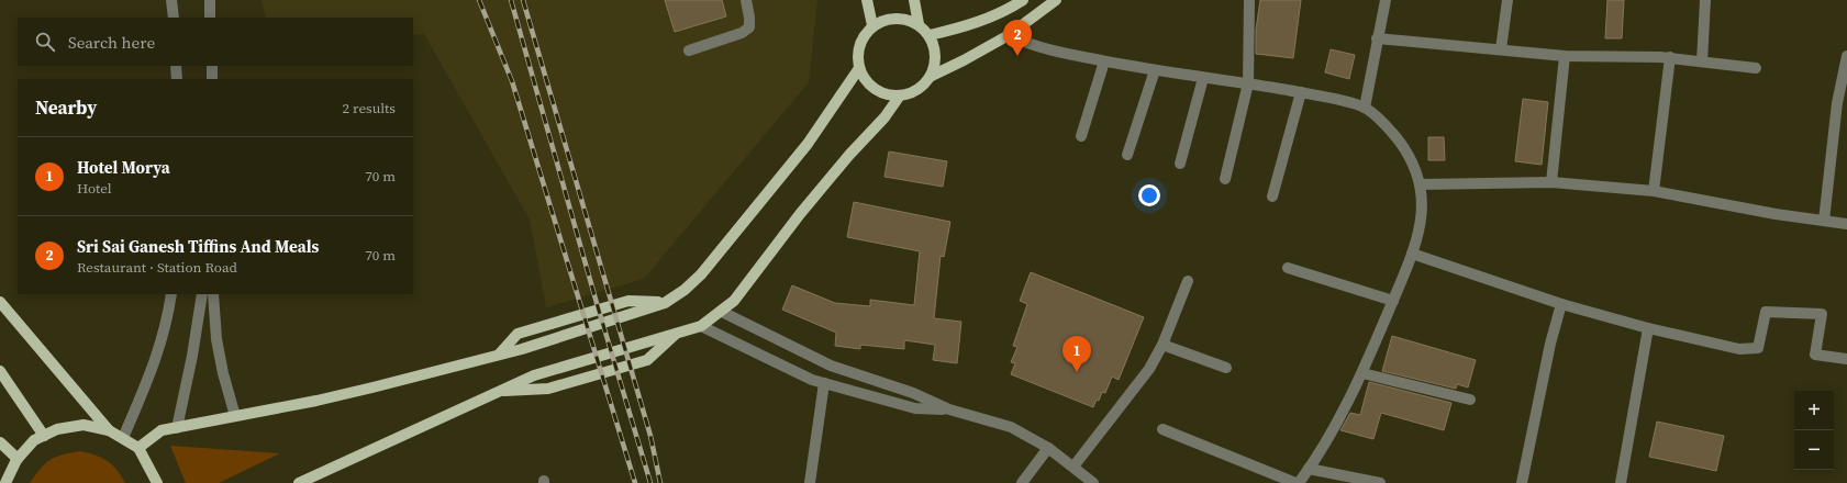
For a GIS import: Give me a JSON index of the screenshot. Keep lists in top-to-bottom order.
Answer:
{
  "page": {
    "search": "Search here",
    "pins": ["2", "1"],
    "heading": ["Nearby", "2 results"],
    "list": [
      {
        "mark": "1",
        "name": "Hotel Morya",
        "note": "Hotel",
        "value": "70 m"
      },
      {
        "mark": "2",
        "name": "Sri Sai Ganesh Tiffins And Meals",
        "note": "Restaurant · Station Road",
        "value": "70 m"
      }
    ],
    "map_buttons": ["+", "−"]
  }
}
